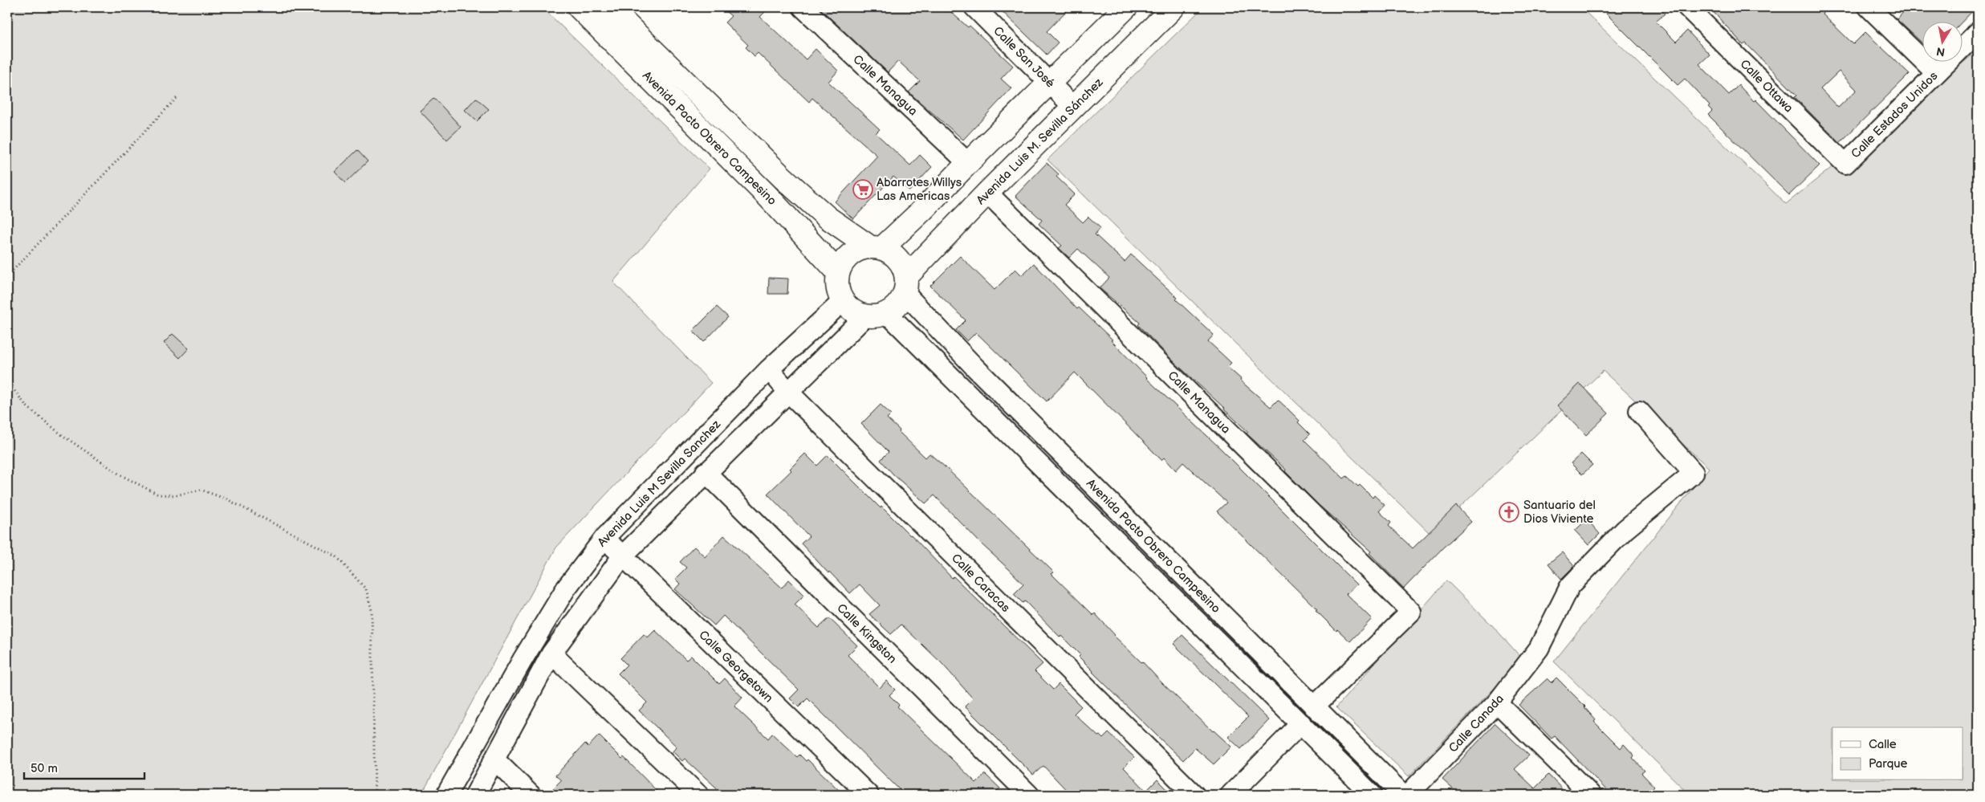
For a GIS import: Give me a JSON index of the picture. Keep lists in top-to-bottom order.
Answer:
{
  "streets": {
    "street": [
      "Calle San José",
      "Calle Managua",
      "Calle Ottawa",
      "Calle Estados Unidos",
      "Avenida Pacto Obrero Campesino",
      "Avenida Luis M. Sevilla Sánchez",
      "Avenida Luis M Sevilla Sanchez",
      "Calle Caracas",
      "Calle Kingston",
      "Calle Georgetown",
      "Calle Canada"
    ]
  },
  "crossings": [
    ["Calle San José", "Avenida Luis M. Sevilla Sánchez"],
    ["Calle Managua", "Avenida Pacto Obrero Campesino"],
    ["Calle Managua", "Avenida Luis M. Sevilla Sánchez"],
    ["Calle Ottawa", "Calle Estados Unidos"],
    ["Avenida Pacto Obrero Campesino", "Avenida Luis M. Sevilla Sánchez"],
    ["Avenida Pacto Obrero Campesino", "Avenida Luis M Sevilla Sanchez"],
    ["Avenida Luis M. Sevilla Sánchez", "Avenida Luis M Sevilla Sanchez"],
    ["Avenida Luis M Sevilla Sanchez", "Calle Caracas"],
    ["Avenida Luis M Sevilla Sanchez", "Calle Kingston"],
    ["Avenida Luis M Sevilla Sanchez", "Calle Georgetown"]
  ],
  "places": {
    "supermarket": ["Abarrotes Willys Las Americas"],
    "church": ["Santuario del Dios Viviente"]
  },
  "legend": ["Calle", "Parque"],
  "scale_bar": "50 m",
  "north": "bottom"
}
